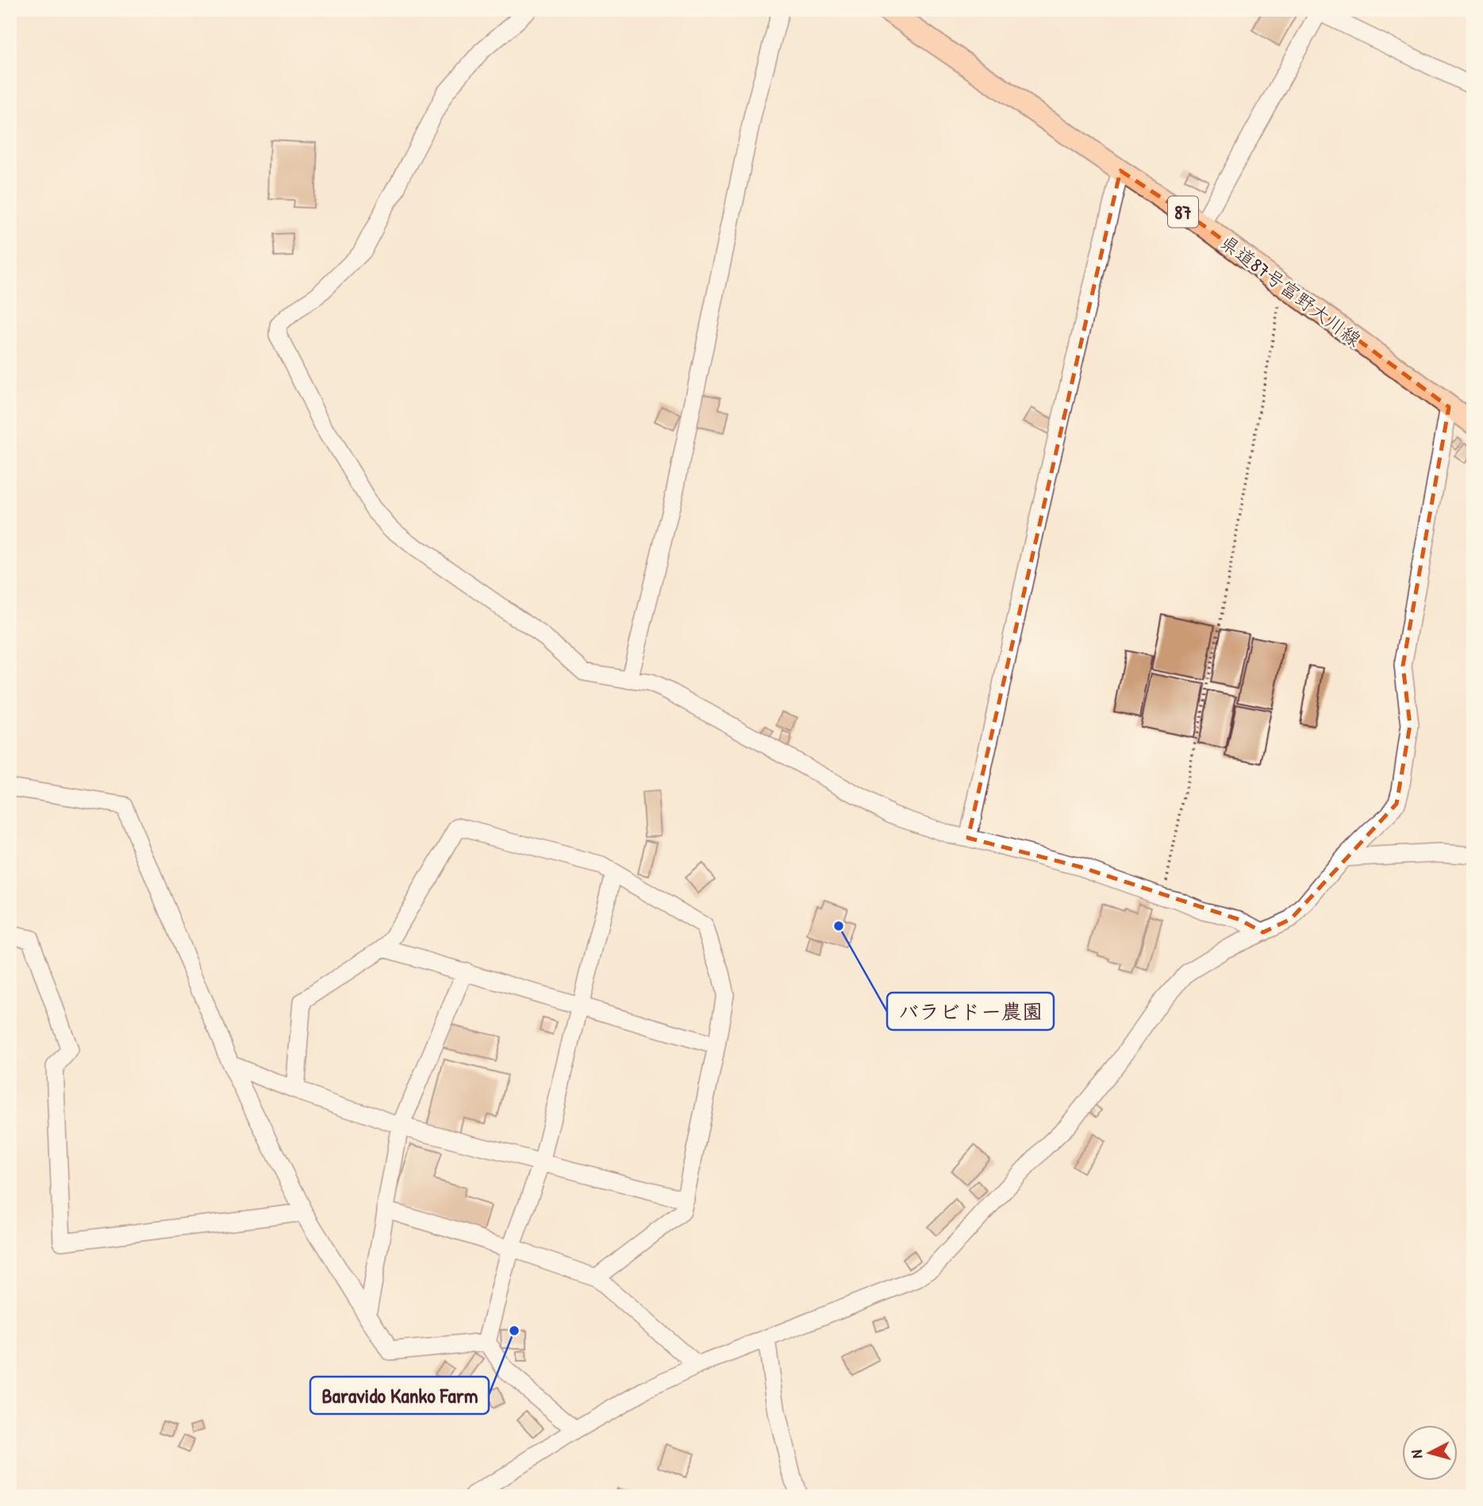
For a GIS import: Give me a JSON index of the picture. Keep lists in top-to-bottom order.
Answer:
{
  "streets": {
    "main road": ["87", "県道87号富野大川線"]
  },
  "places": ["バラビドー農園", "Baravido Kanko Farm"],
  "north": "left"
}
